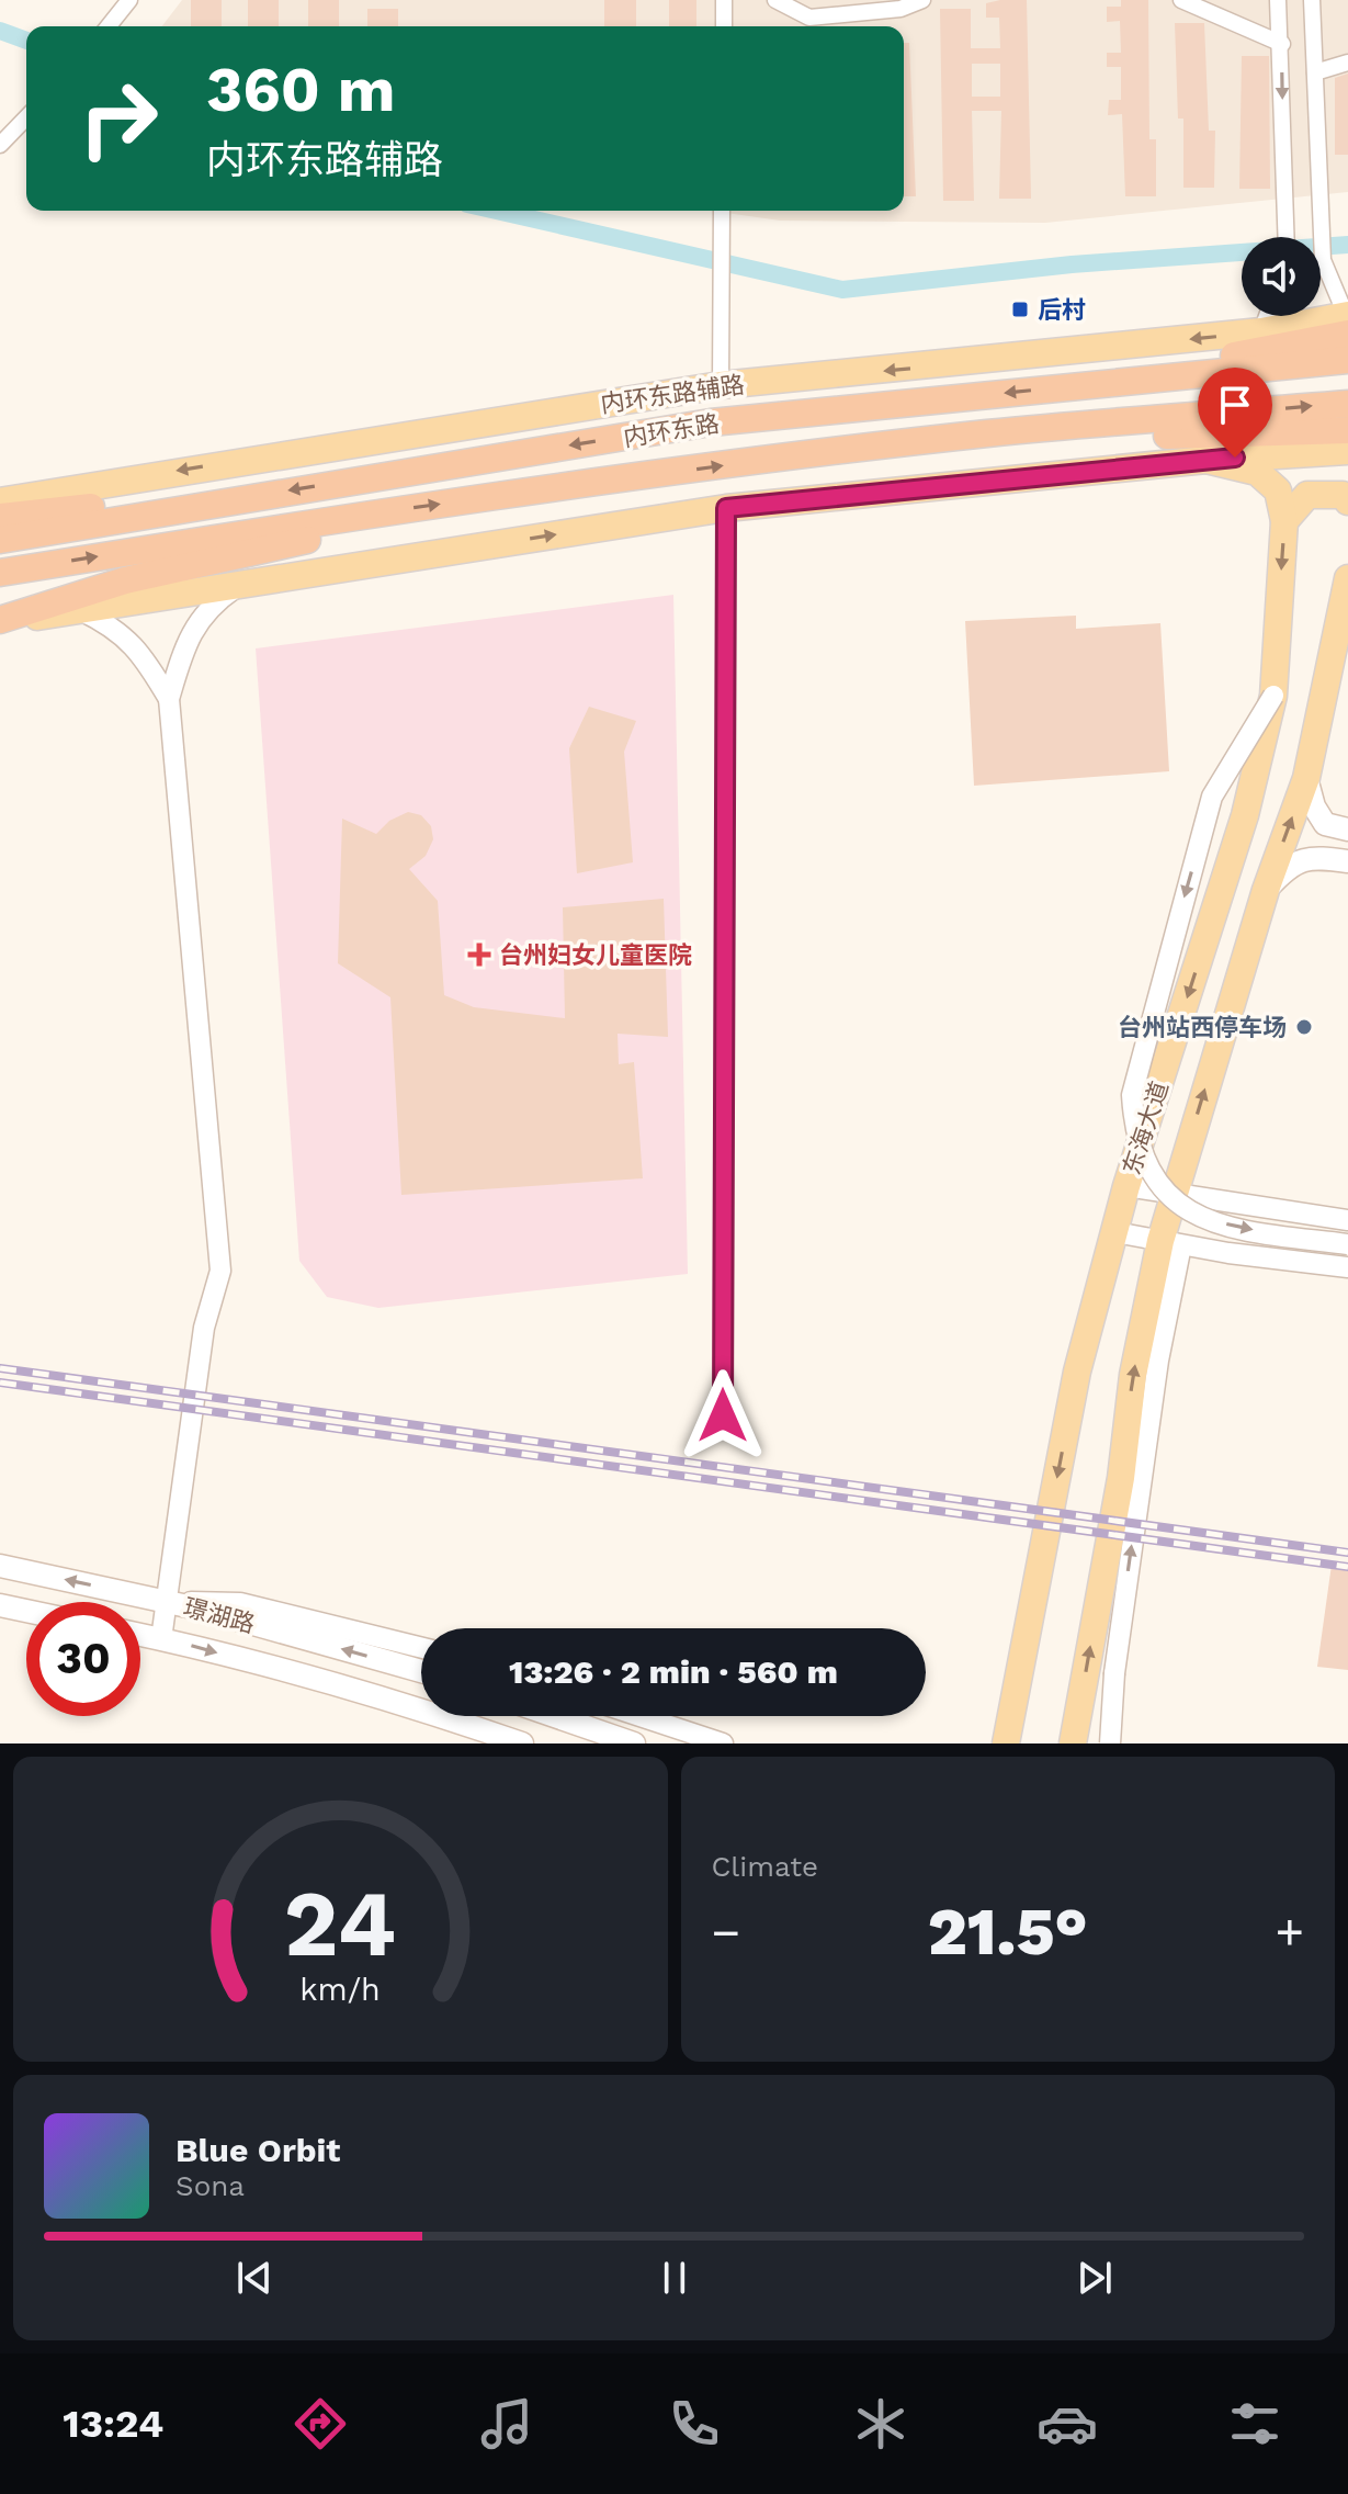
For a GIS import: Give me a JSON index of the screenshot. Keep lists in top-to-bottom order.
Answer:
{
  "streets": {
    "highway": ["内环东路"],
    "main road": ["内环东路辅路", "东海大道", "璟湖路"]
  },
  "places": {
    "transit": ["后村"],
    "health": ["台州妇女儿童医院"],
    "other": ["台州站西停车场"]
  },
  "page": {
    "turn": ["360 m", "内环东路辅路"],
    "limit": "30",
    "trip": "13:26 · 2 min · 560 m",
    "tile": "Climate",
    "heat": ["−", "21.5°", "+"],
    "song": ["Blue Orbit", "Sona"],
    "tabs": "13:24",
    "gauge": ["24", "km/h"]
  }
}
